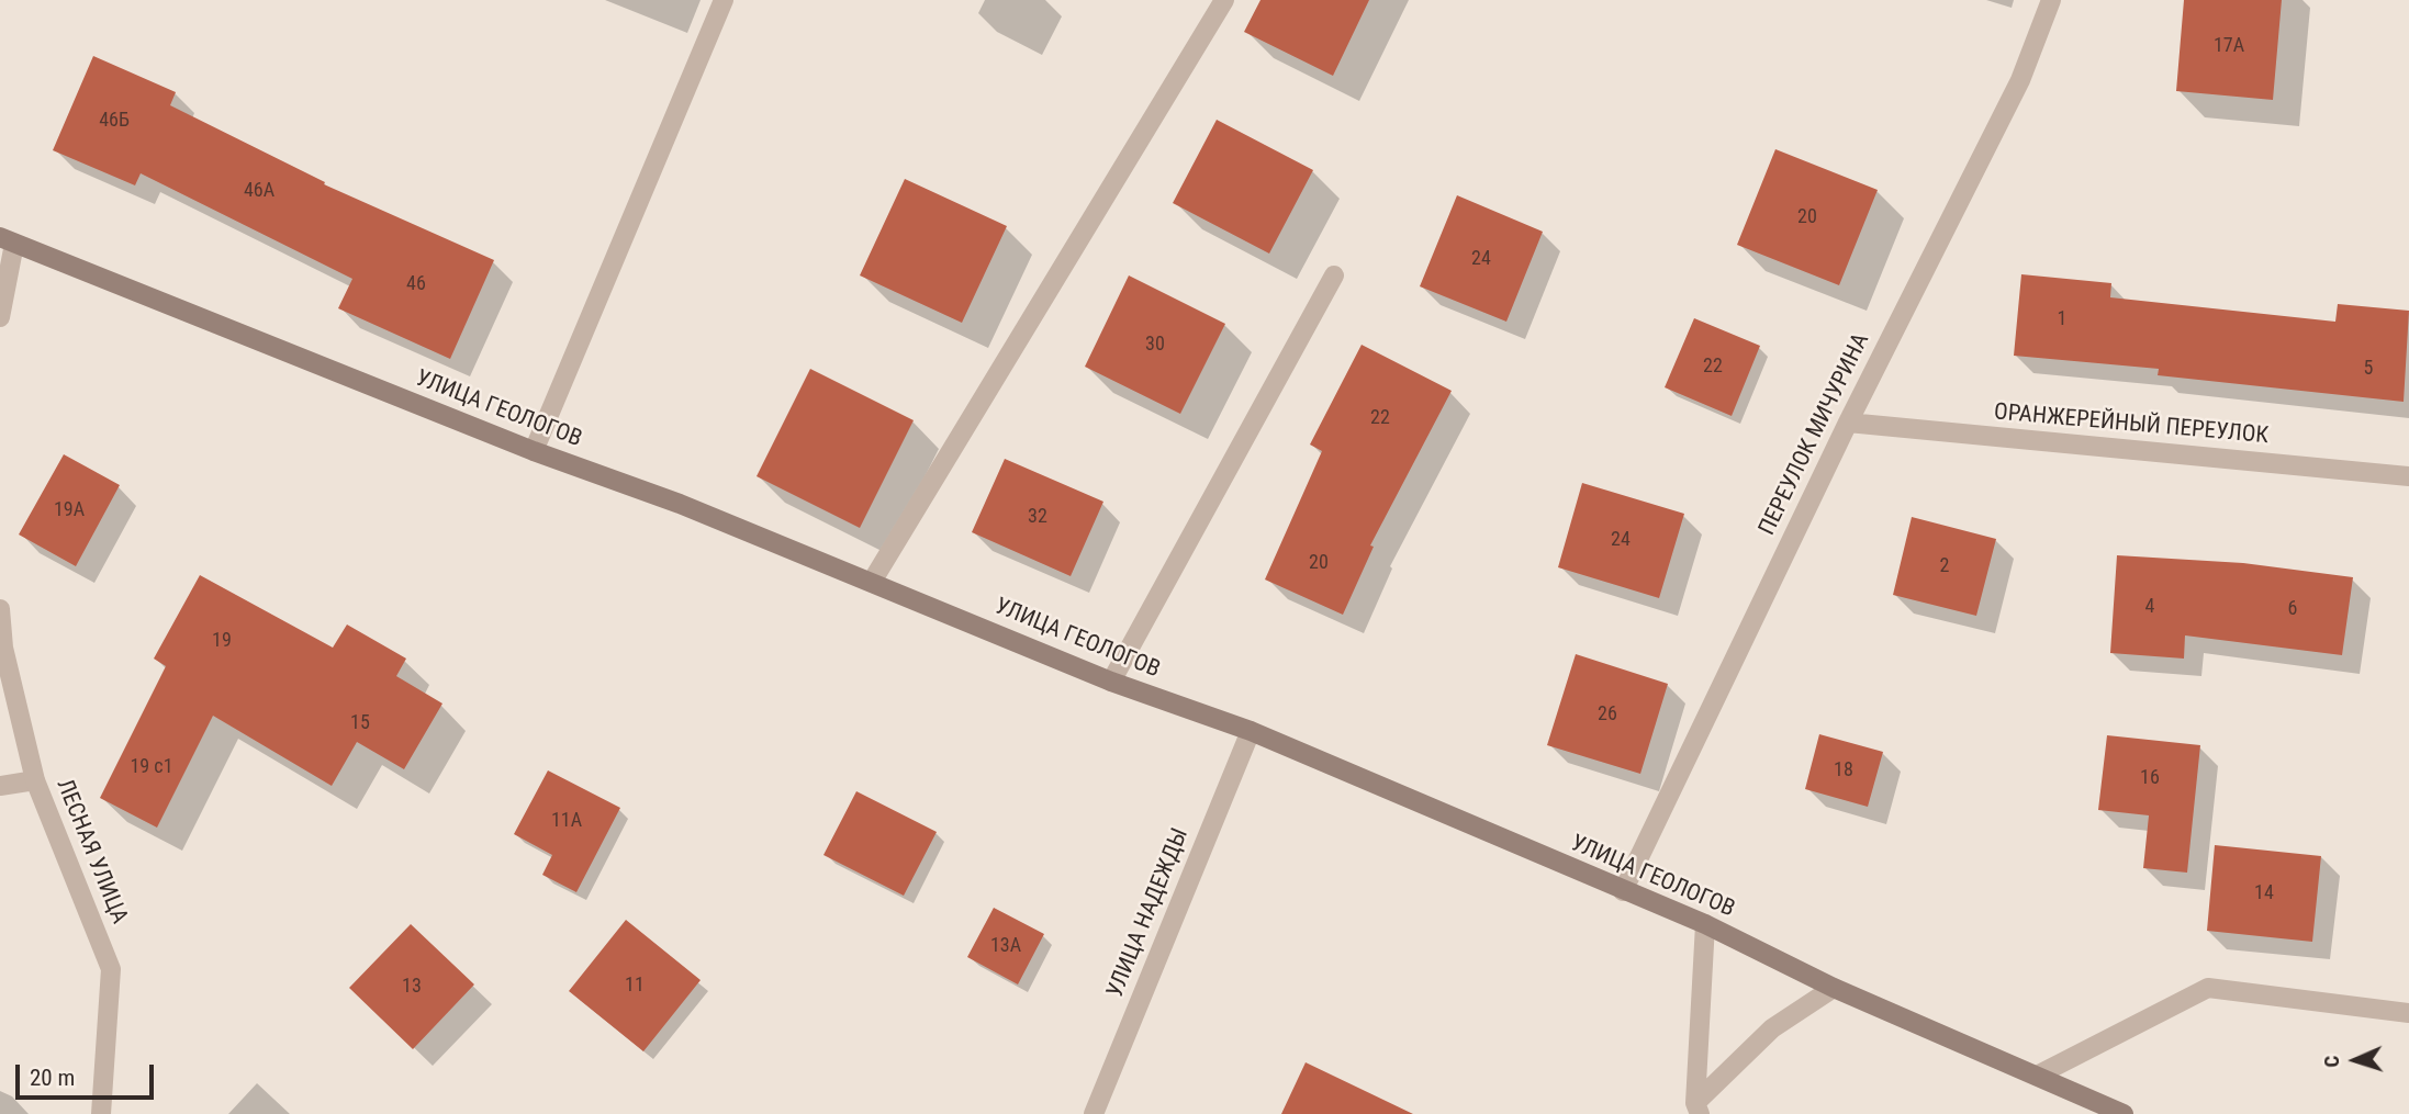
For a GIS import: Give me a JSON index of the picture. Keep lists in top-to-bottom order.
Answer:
{
  "streets": {
    "street": [
      "УЛИЦА ГЕОЛОГОВ",
      "ОРАНЖЕРЕЙНЫЙ ПЕРЕУЛОК",
      "ПЕРЕУЛОК МИЧУРИНА",
      "ЛЕСНАЯ УЛИЦА",
      "УЛИЦА НАДЕЖДЫ"
    ]
  },
  "crossings": [
    ["УЛИЦА ГЕОЛОГОВ", "ПЕРЕУЛОК МИЧУРИНА"],
    ["УЛИЦА ГЕОЛОГОВ", "УЛИЦА НАДЕЖДЫ"],
    ["ОРАНЖЕРЕЙНЫЙ ПЕРЕУЛОК", "ПЕРЕУЛОК МИЧУРИНА"]
  ],
  "house_numbers": [
    "17А",
    "46Б",
    "46А",
    "20",
    "24",
    "46",
    "1",
    "30",
    "22",
    "5",
    "22",
    "19А",
    "32",
    "24",
    "20",
    "2",
    "4",
    "6",
    "19",
    "26",
    "15",
    "19 с1",
    "18",
    "16",
    "11А",
    "14",
    "13А",
    "11",
    "13"
  ],
  "scale_bar": "20 m",
  "north": "left"
}
